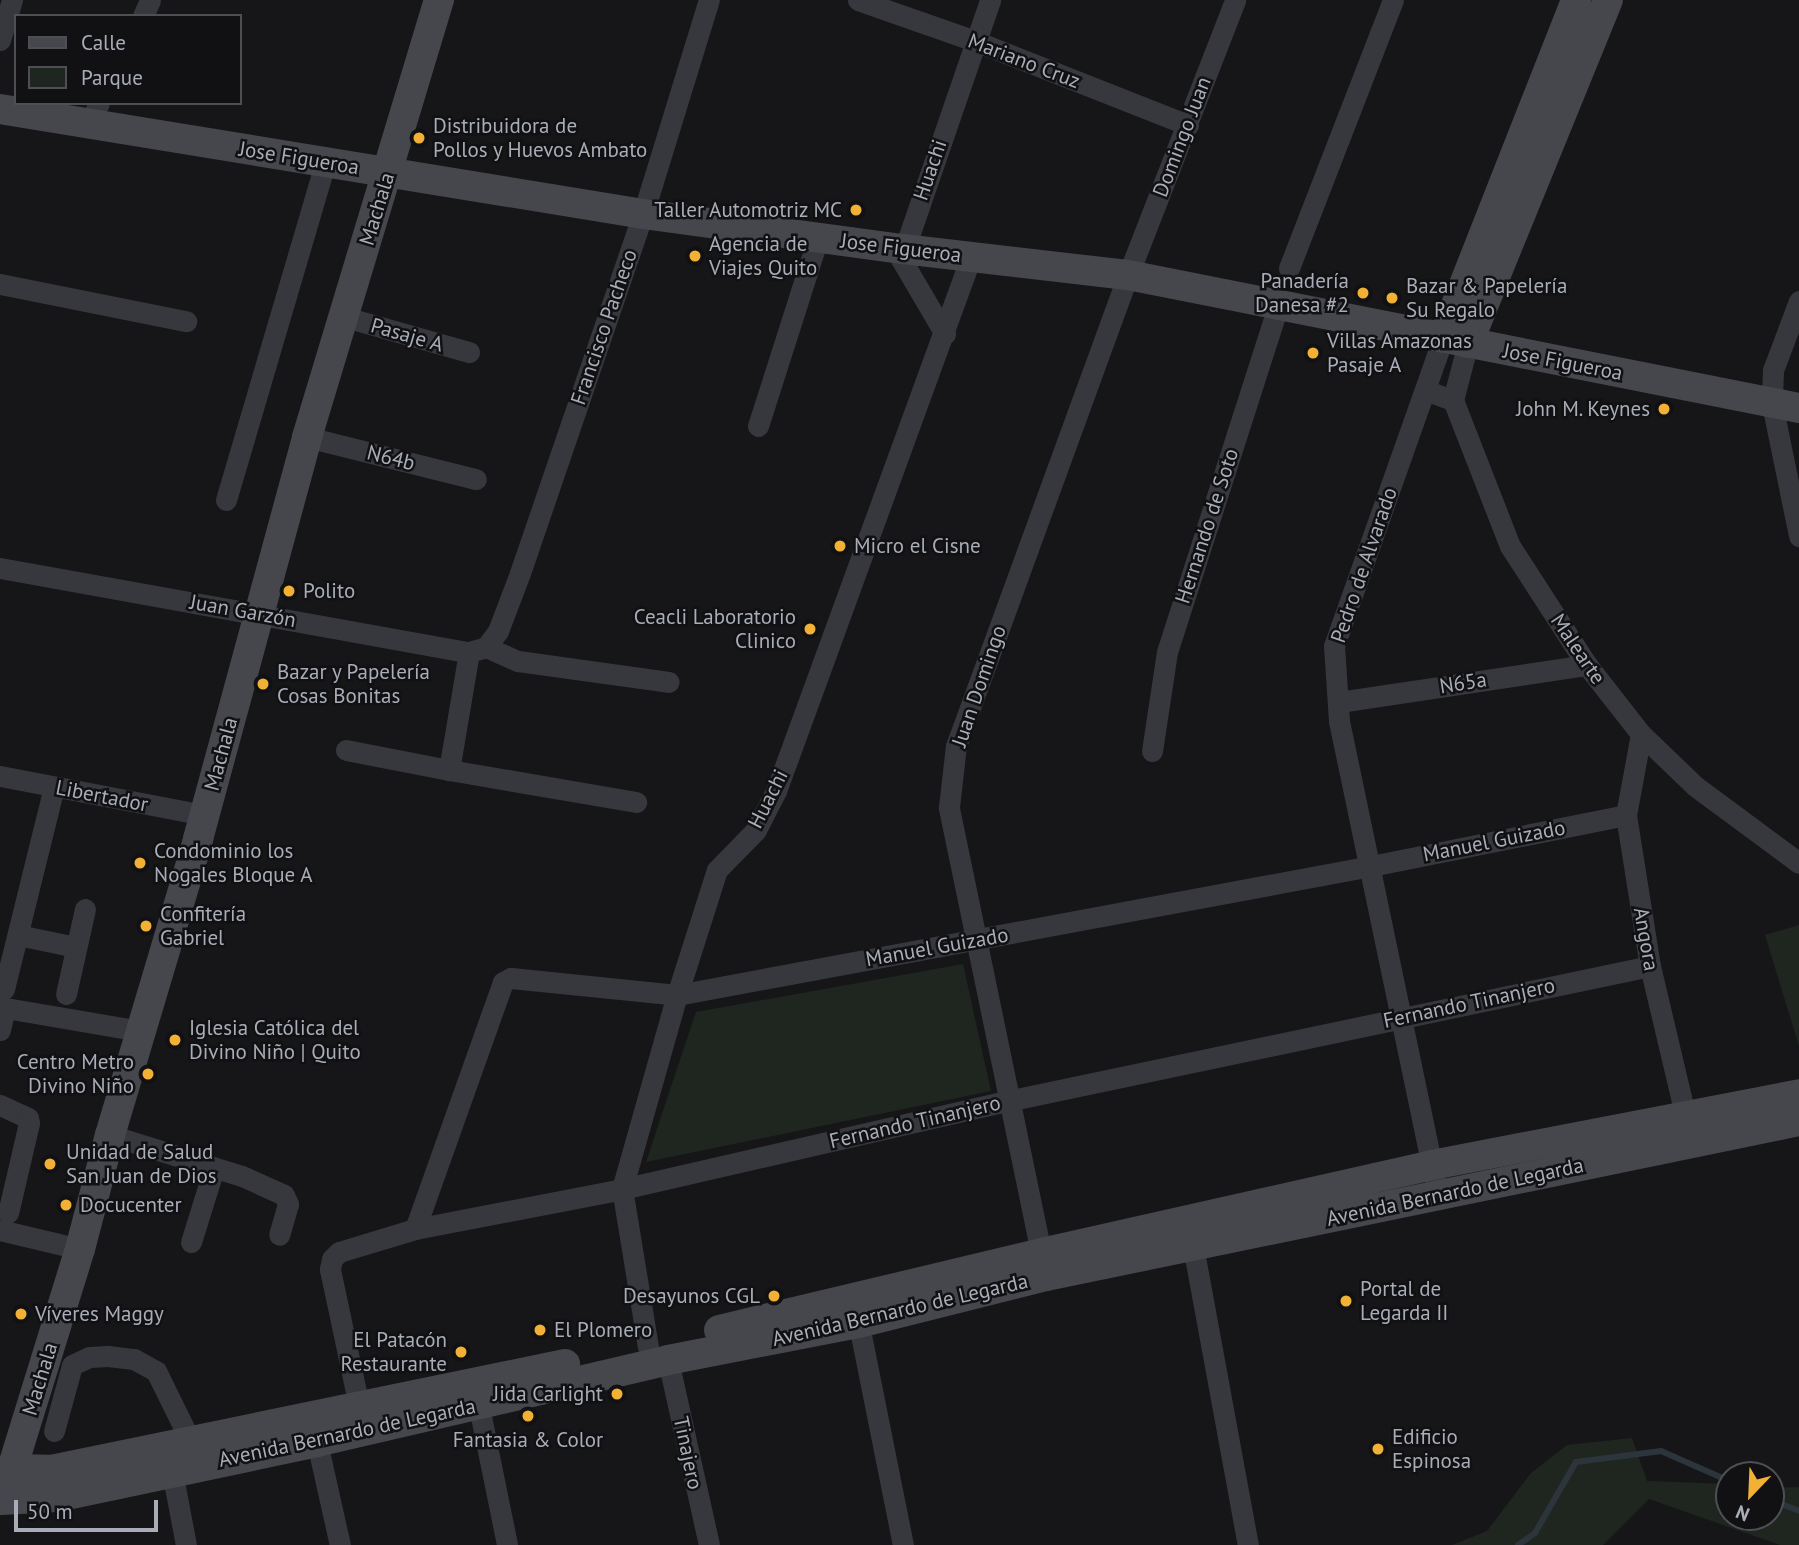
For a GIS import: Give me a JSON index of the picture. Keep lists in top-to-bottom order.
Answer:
{
  "streets": {
    "street": [
      "Mariano Cruz",
      "Domingo Juan",
      "Jose Figueroa",
      "Huachi",
      "Machala",
      "Francisco Pacheco",
      "Pasaje A",
      "N64b",
      "Hernando de Soto",
      "Pedro de Alvarado",
      "Juan Garzón",
      "Malearte",
      "N65a",
      "Juan Domingo",
      "Libertador",
      "Manuel Guizado",
      "Angora",
      "Fernando Tinanjero",
      "Avenida Bernardo de Legarda",
      "Tinajero"
    ]
  },
  "crossings": [
    ["Mariano Cruz", "Domingo Juan"],
    ["Mariano Cruz", "Huachi"],
    ["Domingo Juan", "Jose Figueroa"],
    ["Domingo Juan", "Juan Domingo"],
    ["Jose Figueroa", "Huachi"],
    ["Jose Figueroa", "Machala"],
    ["Jose Figueroa", "Francisco Pacheco"],
    ["Jose Figueroa", "Hernando de Soto"],
    ["Jose Figueroa", "Pedro de Alvarado"],
    ["Jose Figueroa", "Juan Domingo"],
    ["Huachi", "Manuel Guizado"],
    ["Huachi", "Fernando Tinanjero"],
    ["Huachi", "Avenida Bernardo de Legarda"],
    ["Huachi", "Tinajero"],
    ["Machala", "Pasaje A"],
    ["Machala", "N64b"],
    ["Machala", "Juan Garzón"],
    ["Machala", "Libertador"],
    ["Machala", "Avenida Bernardo de Legarda"],
    ["Francisco Pacheco", "Juan Garzón"],
    ["Pedro de Alvarado", "Malearte"],
    ["Pedro de Alvarado", "N65a"],
    ["Pedro de Alvarado", "Manuel Guizado"],
    ["Pedro de Alvarado", "Fernando Tinanjero"],
    ["Pedro de Alvarado", "Avenida Bernardo de Legarda"],
    ["Malearte", "N65a"],
    ["Malearte", "Angora"],
    ["Juan Domingo", "Manuel Guizado"],
    ["Juan Domingo", "Fernando Tinanjero"],
    ["Juan Domingo", "Avenida Bernardo de Legarda"],
    ["Manuel Guizado", "Angora"],
    ["Manuel Guizado", "Fernando Tinanjero"],
    ["Angora", "Fernando Tinanjero"],
    ["Angora", "Avenida Bernardo de Legarda"],
    ["Fernando Tinanjero", "Avenida Bernardo de Legarda"],
    ["Avenida Bernardo de Legarda", "Tinajero"]
  ],
  "places": [
    "Distribuidora de Pollos y Huevos Ambato",
    "Taller Automotriz MC",
    "Agencia de Viajes Quito",
    "Panadería Danesa #2",
    "Bazar & Papelería Su Regalo",
    "Villas Amazonas Pasaje A",
    "John M. Keynes",
    "Micro el Cisne",
    "Polito",
    "Ceacli Laboratorio Clinico",
    "Bazar y Papelería Cosas Bonitas",
    "Condominio los Nogales Bloque A",
    "Confitería Gabriel",
    "Iglesia Católica del Divino Niño | Quito",
    "Centro Metro Divino Niño",
    "Unidad de Salud San Juan de Dios",
    "Docucenter",
    "Desayunos CGL",
    "Portal de Legarda II",
    "Víveres Maggy",
    "El Plomero",
    "El Patacón Restaurante",
    "Jida Carlight",
    "Fantasia & Color",
    "Edificio Espinosa"
  ],
  "legend": ["Calle", "Parque"],
  "scale_bar": "50 m",
  "north": "bottom left"
}
